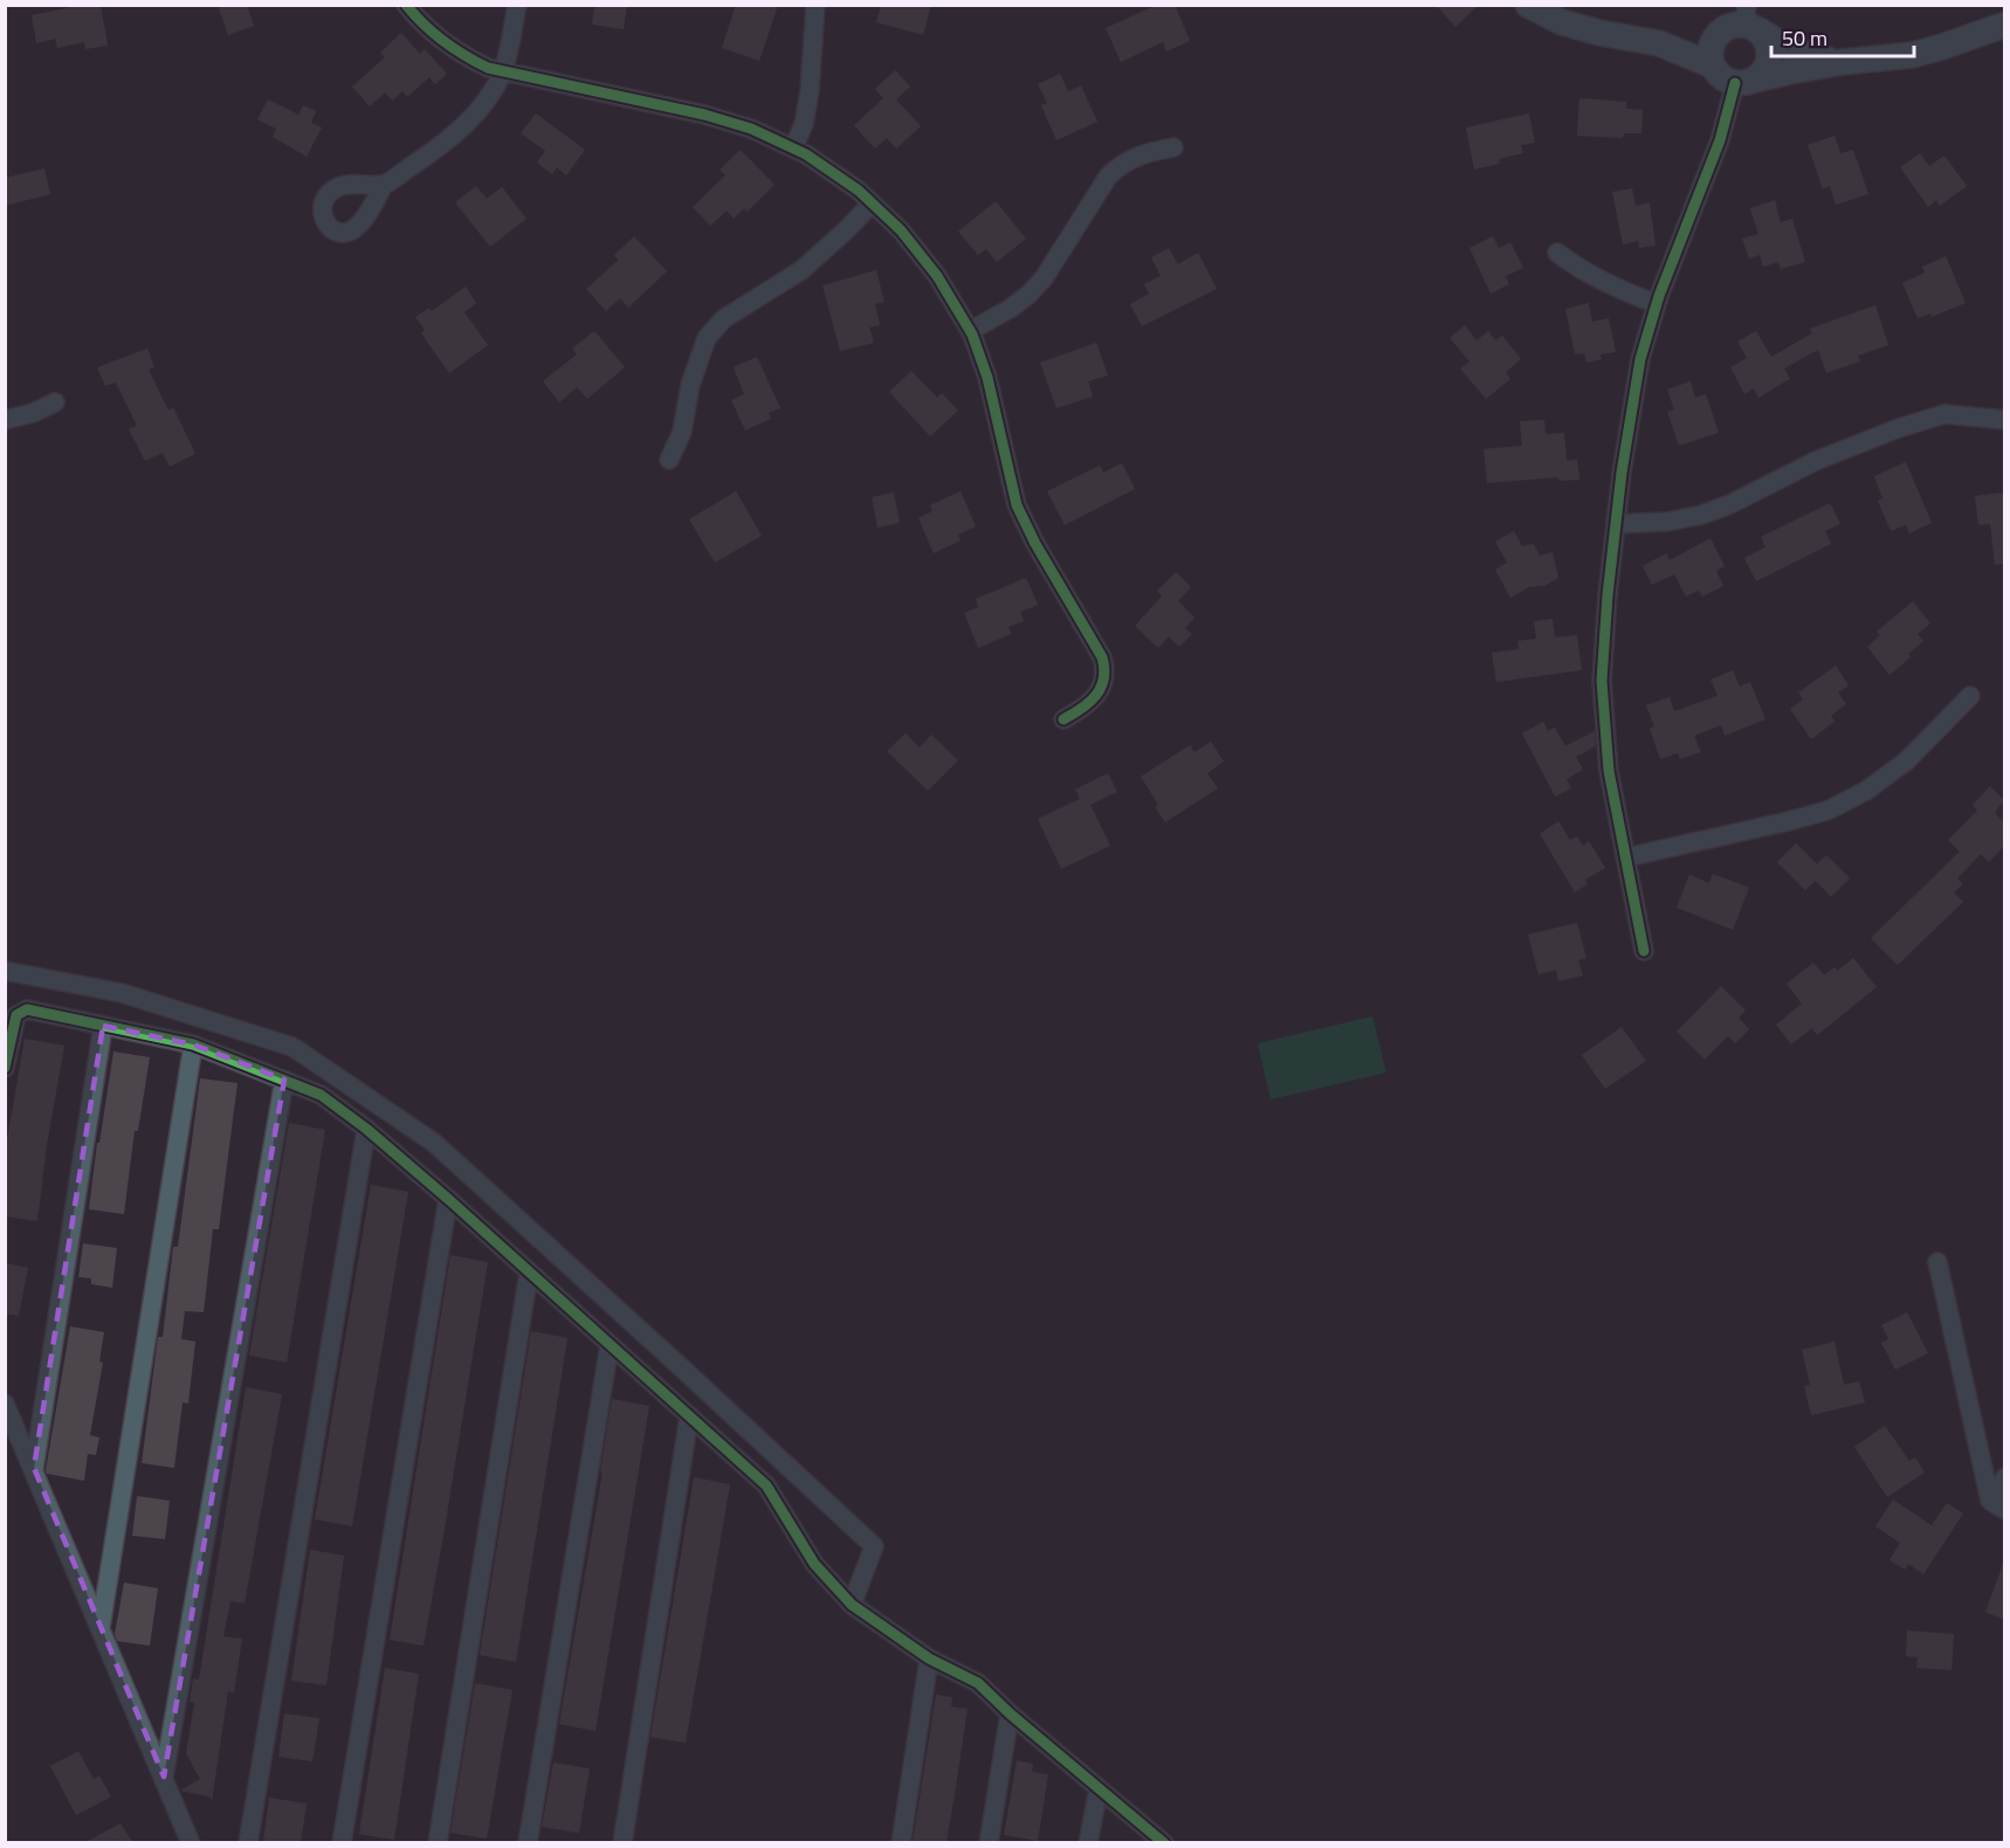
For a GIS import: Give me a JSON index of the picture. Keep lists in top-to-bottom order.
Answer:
{
  "scale_bar": "50 m"
}
